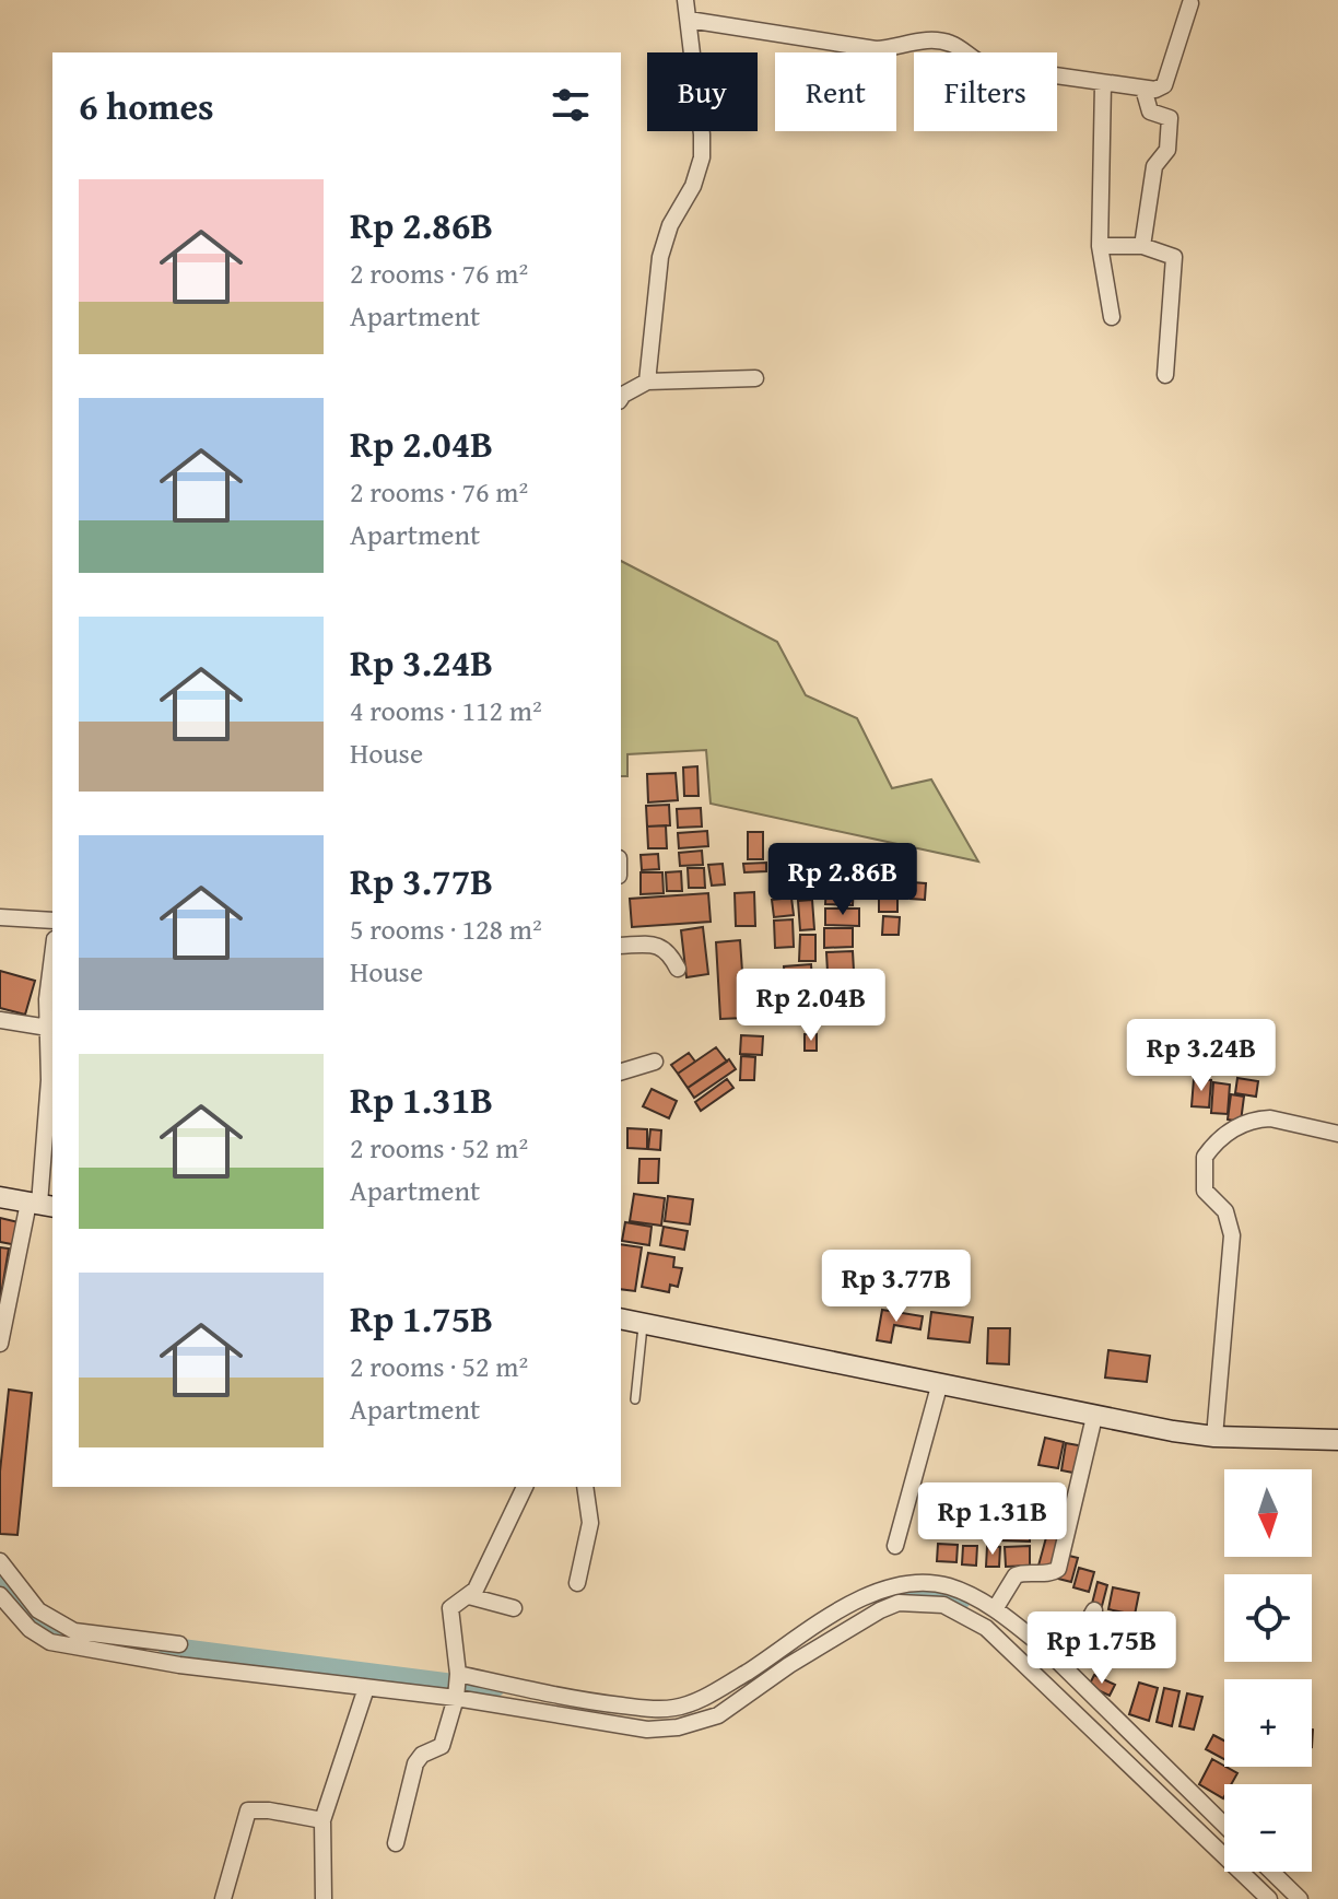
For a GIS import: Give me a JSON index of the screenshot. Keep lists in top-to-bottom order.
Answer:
{
  "north": "bottom",
  "page": {
    "chip": ["Buy", "Rent", "Filters"],
    "heading": "6 homes",
    "list": [
      {
        "name": "Rp 2.86B",
        "note": "2 rooms · 76 m² · Apartment"
      },
      {
        "name": "Rp 2.04B",
        "note": "2 rooms · 76 m² · Apartment"
      },
      {
        "name": "Rp 3.24B",
        "note": "4 rooms · 112 m² · House"
      },
      {
        "name": "Rp 3.77B",
        "note": "5 rooms · 128 m² · House"
      },
      {
        "name": "Rp 1.31B",
        "note": "2 rooms · 52 m² · Apartment"
      },
      {
        "name": "Rp 1.75B",
        "note": "2 rooms · 52 m² · Apartment"
      }
    ],
    "price": [
      "Rp 2.86B",
      "Rp 2.04B",
      "Rp 3.24B",
      "Rp 3.77B",
      "Rp 1.31B",
      "Rp 1.75B"
    ],
    "map_buttons": ["+", "−"]
  }
}
